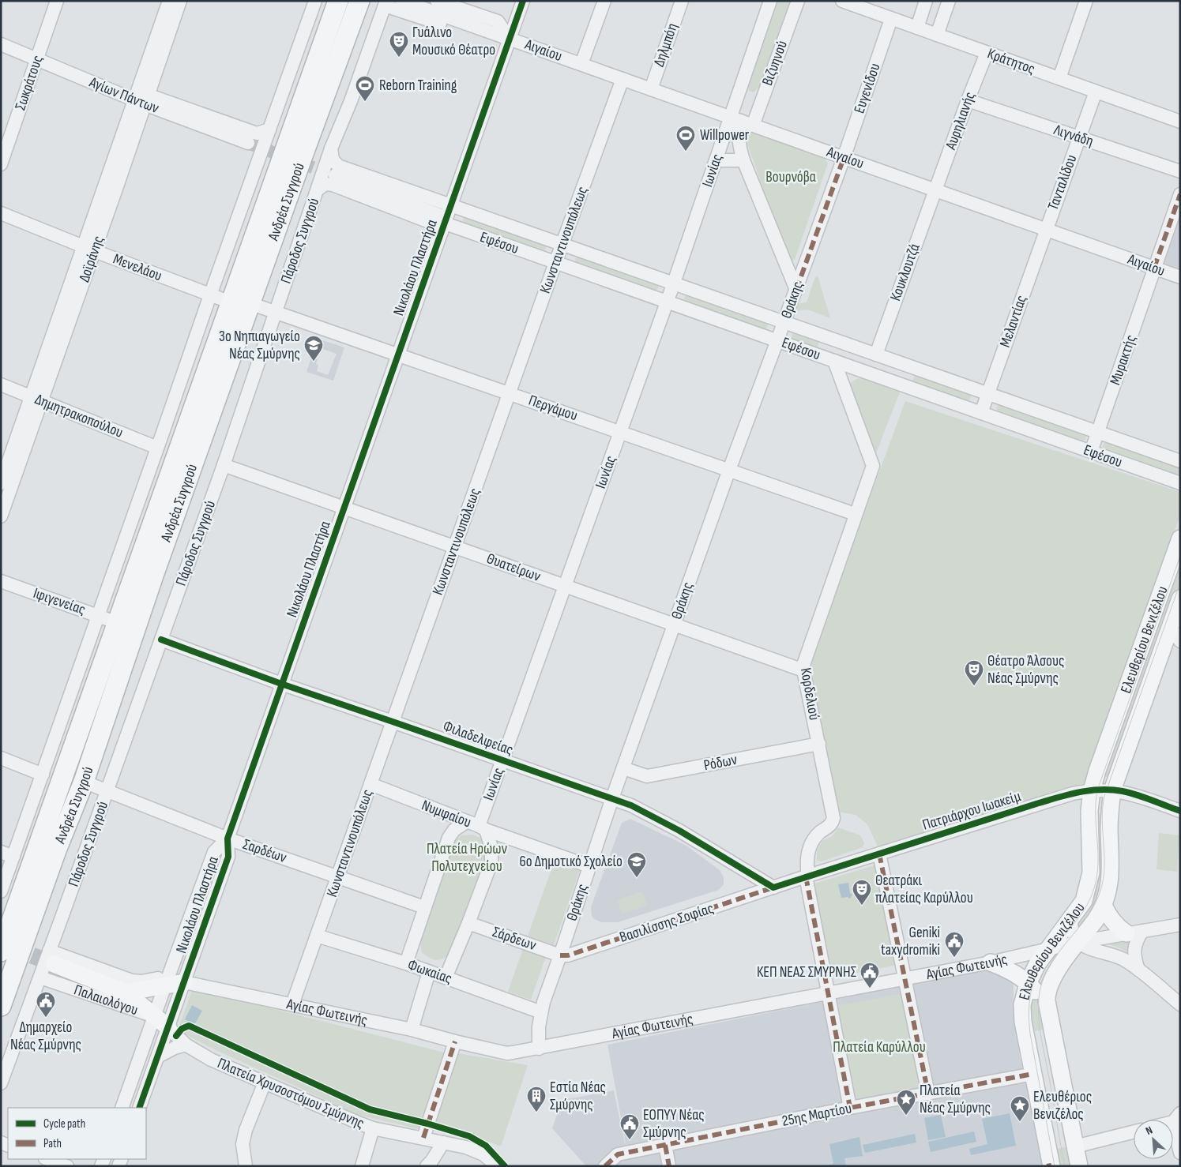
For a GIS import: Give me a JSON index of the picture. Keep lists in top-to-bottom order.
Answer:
{
  "streets": {
    "highway": ["Ανδρέα Συγγρού"],
    "main road": ["Ελευθερίου Βενιζέλου", "Αγίας Φωτεινής", "Παλαιολόγου"],
    "street": [
      "Δηλμπόη",
      "Αιγαίου",
      "Κράτητος",
      "Βιζυηνού",
      "Σωκράτους",
      "Ευγενίδου",
      "Αγίων Πάντων",
      "Αυρηλιανής",
      "Λιγνάδη",
      "Ιωνίας",
      "Τανταλίδου",
      "Κωνσταντινουπόλεως",
      "Πάροδος Συγγρού",
      "Εφέσου",
      "Δοϊράνης",
      "Μενελάου",
      "Νικολάου Πλαστήρα",
      "Κουκλουτζά",
      "Θράκης",
      "Μελαντίας",
      "Μυρακτής",
      "Περγάμου",
      "Δημητρακοπούλου",
      "Θυατείρων",
      "Ιφιγενείας",
      "Κορδελιού",
      "Φιλαδελφείας",
      "Ρόδων",
      "Πατριάρχου Ιωακείμ",
      "Νυμφαίου",
      "Σαρδέων",
      "Βασιλίσσης Σοφίας",
      "Σάρδεων",
      "Φωκαίας",
      "Πλατεία Χρυσοστόμου Σμύρνης",
      "25ης Μαρτίου"
    ]
  },
  "crossings": [
    ["Δηλμπόη", "Αιγαίου"],
    ["Αιγαίου", "Βιζυηνού"],
    ["Αιγαίου", "Ευγενίδου"],
    ["Αιγαίου", "Αυρηλιανής"],
    ["Αιγαίου", "Ιωνίας"],
    ["Αιγαίου", "Τανταλίδου"],
    ["Αιγαίου", "Κωνσταντινουπόλεως"],
    ["Αιγαίου", "Πάροδος Συγγρού"],
    ["Αιγαίου", "Νικολάου Πλαστήρα"],
    ["Αιγαίου", "Κουκλουτζά"],
    ["Αιγαίου", "Θράκης"],
    ["Αιγαίου", "Μελαντίας"],
    ["Αιγαίου", "Μυρακτής"],
    ["Κράτητος", "Ευγενίδου"],
    ["Κράτητος", "Αυρηλιανής"],
    ["Κράτητος", "Τανταλίδου"],
    ["Βιζυηνού", "Ιωνίας"],
    ["Σωκράτους", "Αγίων Πάντων"],
    ["Ευγενίδου", "Θράκης"],
    ["Αγίων Πάντων", "Δοϊράνης"],
    ["Αυρηλιανής", "Λιγνάδη"],
    ["Αυρηλιανής", "Κουκλουτζά"],
    ["Λιγνάδη", "Τανταλίδου"],
    ["Ιωνίας", "Εφέσου"],
    ["Ιωνίας", "Περγάμου"],
    ["Ιωνίας", "Θυατείρων"],
    ["Ιωνίας", "Φιλαδελφείας"],
    ["Ιωνίας", "Νυμφαίου"],
    ["Τανταλίδου", "Μελαντίας"],
    ["Ανδρέα Συγγρού", "Μενελάου"],
    ["Ανδρέα Συγγρού", "Περγάμου"],
    ["Ανδρέα Συγγρού", "Ιφιγενείας"],
    ["Κωνσταντινουπόλεως", "Εφέσου"],
    ["Κωνσταντινουπόλεως", "Περγάμου"],
    ["Κωνσταντινουπόλεως", "Θυατείρων"],
    ["Κωνσταντινουπόλεως", "Φιλαδελφείας"],
    ["Κωνσταντινουπόλεως", "Νυμφαίου"],
    ["Κωνσταντινουπόλεως", "Σαρδέων"],
    ["Κωνσταντινουπόλεως", "Αγίας Φωτεινής"],
    ["Κωνσταντινουπόλεως", "Φωκαίας"],
    ["Πάροδος Συγγρού", "Εφέσου"],
    ["Πάροδος Συγγρού", "Περγάμου"],
    ["Πάροδος Συγγρού", "Θυατείρων"],
    ["Πάροδος Συγγρού", "Φιλαδελφείας"],
    ["Πάροδος Συγγρού", "Σαρδέων"],
    ["Πάροδος Συγγρού", "Αγίας Φωτεινής"],
    ["Πάροδος Συγγρού", "Παλαιολόγου"],
    ["Εφέσου", "Νικολάου Πλαστήρα"],
    ["Εφέσου", "Κουκλουτζά"],
    ["Εφέσου", "Θράκης"],
    ["Εφέσου", "Μελαντίας"],
    ["Εφέσου", "Μυρακτής"],
    ["Εφέσου", "Κορδελιού"],
    ["Δοϊράνης", "Μενελάου"],
    ["Δοϊράνης", "Δημητρακοπούλου"],
    ["Μενελάου", "Περγάμου"],
    ["Νικολάου Πλαστήρα", "Περγάμου"],
    ["Νικολάου Πλαστήρα", "Θυατείρων"],
    ["Νικολάου Πλαστήρα", "Φιλαδελφείας"],
    ["Νικολάου Πλαστήρα", "Σαρδέων"],
    ["Νικολάου Πλαστήρα", "Αγίας Φωτεινής"],
    ["Νικολάου Πλαστήρα", "Παλαιολόγου"],
    ["Νικολάου Πλαστήρα", "Πλατεία Χρυσοστόμου Σμύρνης"],
    ["Θράκης", "Περγάμου"],
    ["Θράκης", "Θυατείρων"],
    ["Θράκης", "Φιλαδελφείας"],
    ["Θράκης", "Ρόδων"],
    ["Θράκης", "Νυμφαίου"],
    ["Θράκης", "Βασιλίσσης Σοφίας"],
    ["Θράκης", "Σάρδεων"],
    ["Θράκης", "Αγίας Φωτεινής"],
    ["Θράκης", "Φωκαίας"],
    ["Περγάμου", "Κορδελιού"],
    ["Θυατείρων", "Κορδελιού"],
    ["Ελευθερίου Βενιζέλου", "Πατριάρχου Ιωακείμ"],
    ["Ελευθερίου Βενιζέλου", "Αγίας Φωτεινής"],
    ["Ελευθερίου Βενιζέλου", "25ης Μαρτίου"],
    ["Κορδελιού", "Ρόδων"],
    ["Κορδελιού", "Πατριάρχου Ιωακείμ"],
    ["Φιλαδελφείας", "Πατριάρχου Ιωακείμ"],
    ["Φιλαδελφείας", "Βασιλίσσης Σοφίας"],
    ["Πατριάρχου Ιωακείμ", "Βασιλίσσης Σοφίας"],
    ["Βασιλίσσης Σοφίας", "Σάρδεων"],
    ["Παλαιολόγου", "Πλατεία Χρυσοστόμου Σμύρνης"]
  ],
  "parks": ["Βουρνόβα", "Πλατεία Ηρώων Πολυτεχνείου", "Πλατεία Καρύλλου"],
  "places": {
    "theatre": ["Γυάλινο Μουσικό Θέατρο", "Θέατρο Άλσους Νέας Σμύρνης", "Θεατράκι πλατείας Καρύλλου"],
    "sports": ["Reborn Training", "Willpower"],
    "school or university": ["3ο Νηπιαγωγείο Νέας Σμύρνης", "6ο Δημοτικό Σχολείο"],
    "public building": [
      "Geniki taxydromiki",
      "ΚΕΠ ΝΕΑΣ ΣΜΥΡΝΗΣ",
      "Δημαρχείο Νέας Σμύρνης",
      "ΕΟΠΥΥ Νέας Σμύρνης"
    ],
    "building": ["Εστία Νέας Σμύρνης"],
    "place": ["Πλατεία Νέας Σμύρνης", "Ελευθέριος Βενιζέλος"]
  },
  "legend": ["Cycle path", "Path"],
  "north": "top left"
}
